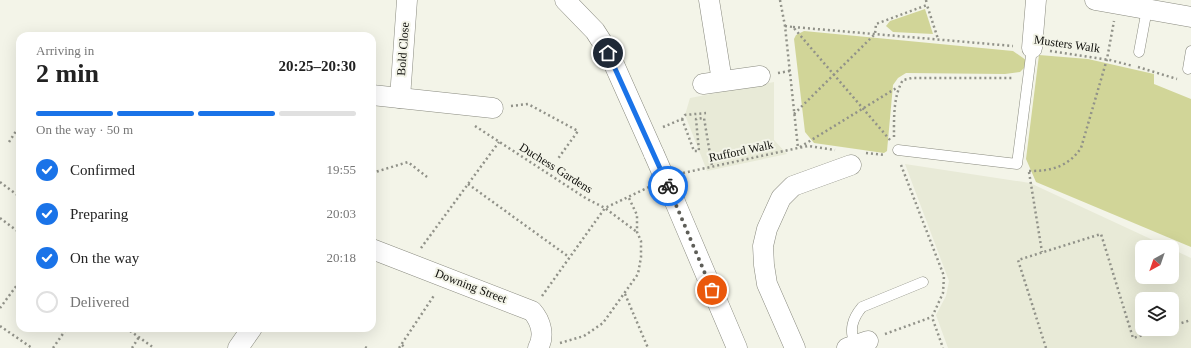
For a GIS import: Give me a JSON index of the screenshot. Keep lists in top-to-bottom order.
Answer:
{
  "streets": {
    "street": ["Bold Close", "Downing Street"],
    "path": ["Musters Walk", "Rufford Walk", "Duchess Gardens"]
  },
  "north": "bottom left",
  "page": {
    "heading": ["2 min", "Arriving in", "20:25–20:30"],
    "bar": "On the way · 50 m",
    "list": [
      ["Confirmed", "19:55"],
      ["Preparing", "20:03"],
      ["On the way", "20:18"],
      "Delivered"
    ]
  }
}
